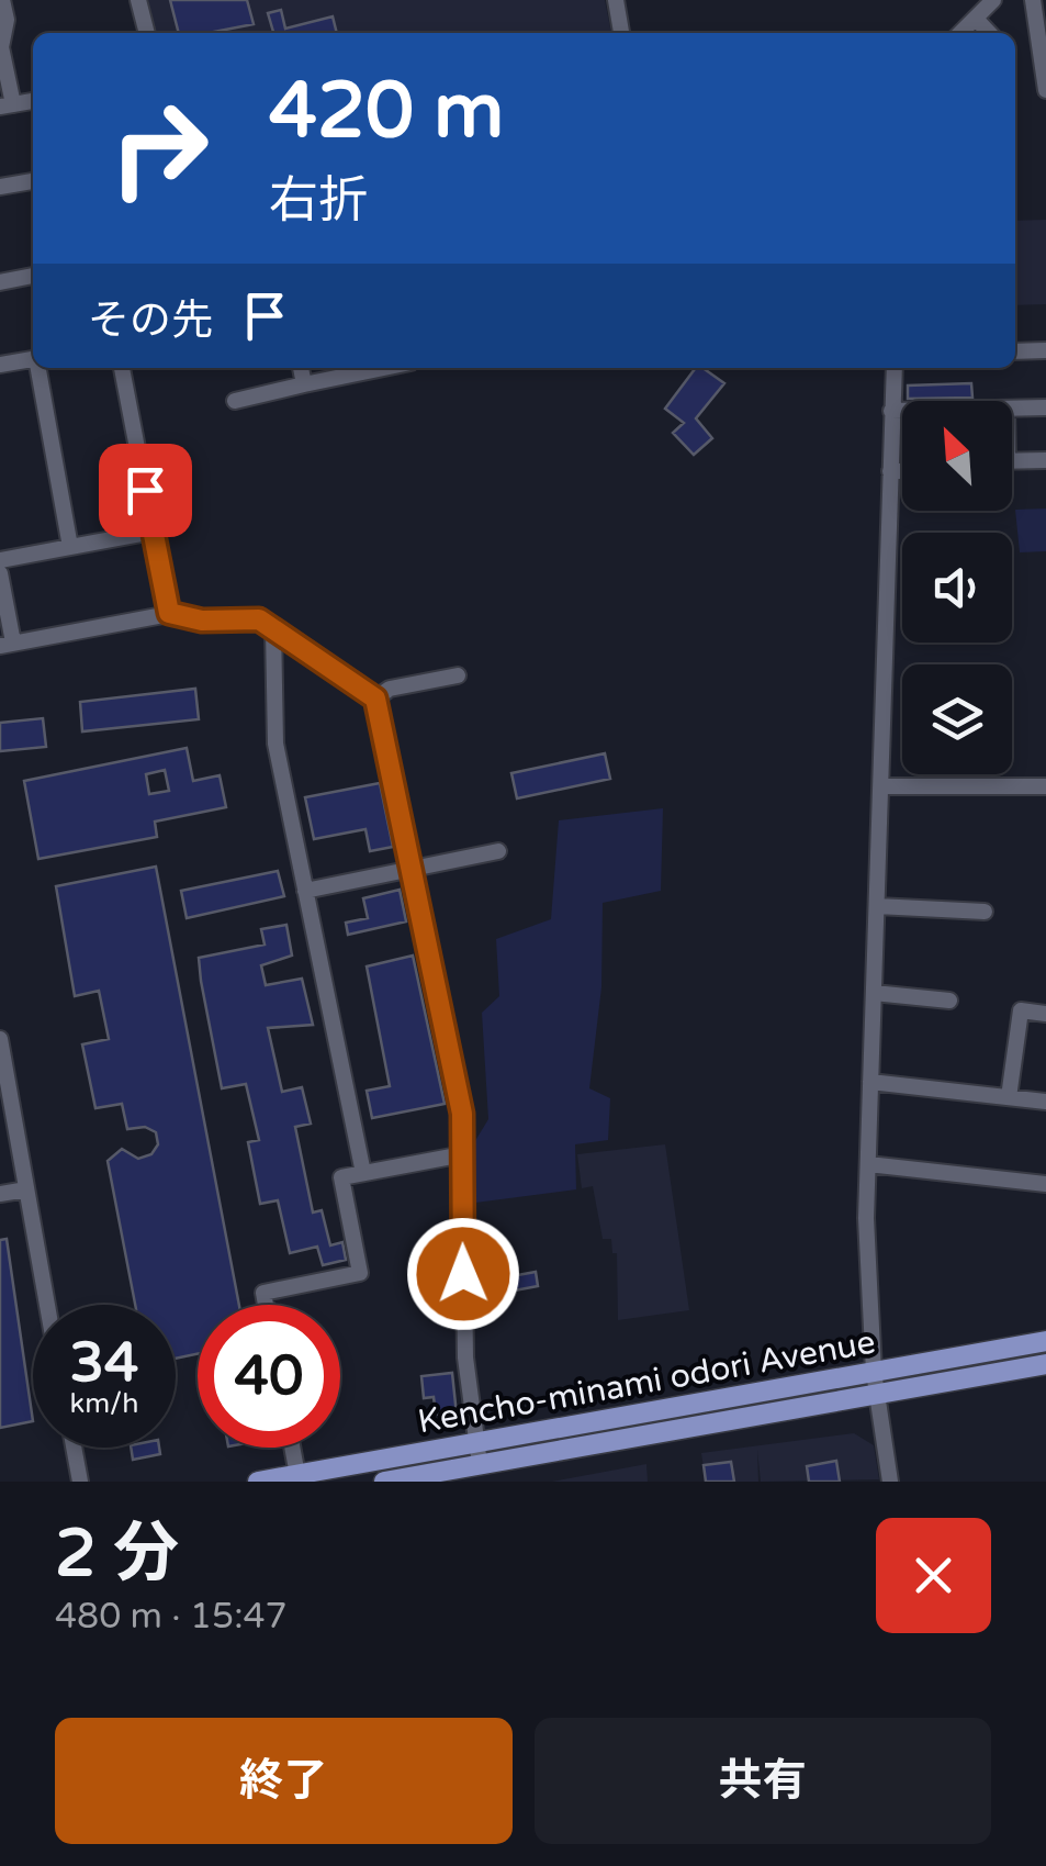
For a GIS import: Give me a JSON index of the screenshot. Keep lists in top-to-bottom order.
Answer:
{
  "streets": {
    "main road": ["Kencho-minami odori Avenue"]
  },
  "north": "top left",
  "page": {
    "turn": ["420 m", "右折"],
    "then": "その先",
    "speed": "34 km/h",
    "limit": "40",
    "heading": ["2 分", "480 m · 15:47"],
    "buttons": ["終了", "共有"]
  }
}
